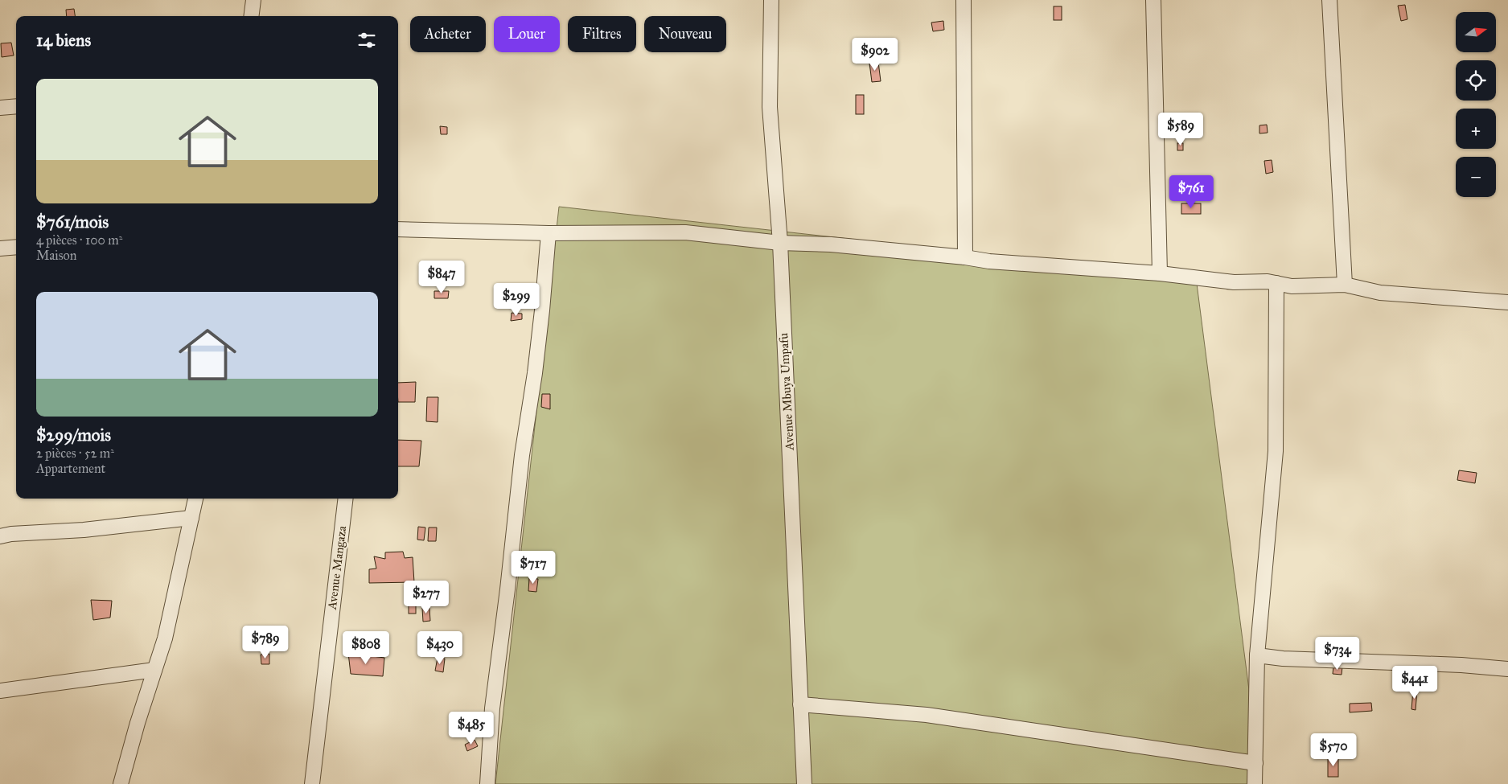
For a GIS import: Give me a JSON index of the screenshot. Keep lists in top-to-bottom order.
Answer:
{
  "streets": {
    "street": ["Avenue Mbuya Umpafu", "Avenue Mangaza"]
  },
  "north": "right",
  "page": {
    "map_buttons": ["+", "−"],
    "chip": [
      "Acheter",
      "Louer",
      "Filtres",
      "Nouveau"
    ],
    "heading": "14 biens",
    "price": [
      "$902",
      "$589",
      "$761",
      "$847",
      "$299",
      "$717",
      "$277",
      "$789",
      "$808",
      "$430",
      "$734",
      "$441",
      "$485",
      "$570"
    ],
    "list": [
      {
        "name": "$761/mois",
        "note": "4 pièces · 100 m² · Maison"
      },
      {
        "name": "$299/mois",
        "note": "2 pièces · 52 m² · Appartement"
      }
    ]
  }
}
